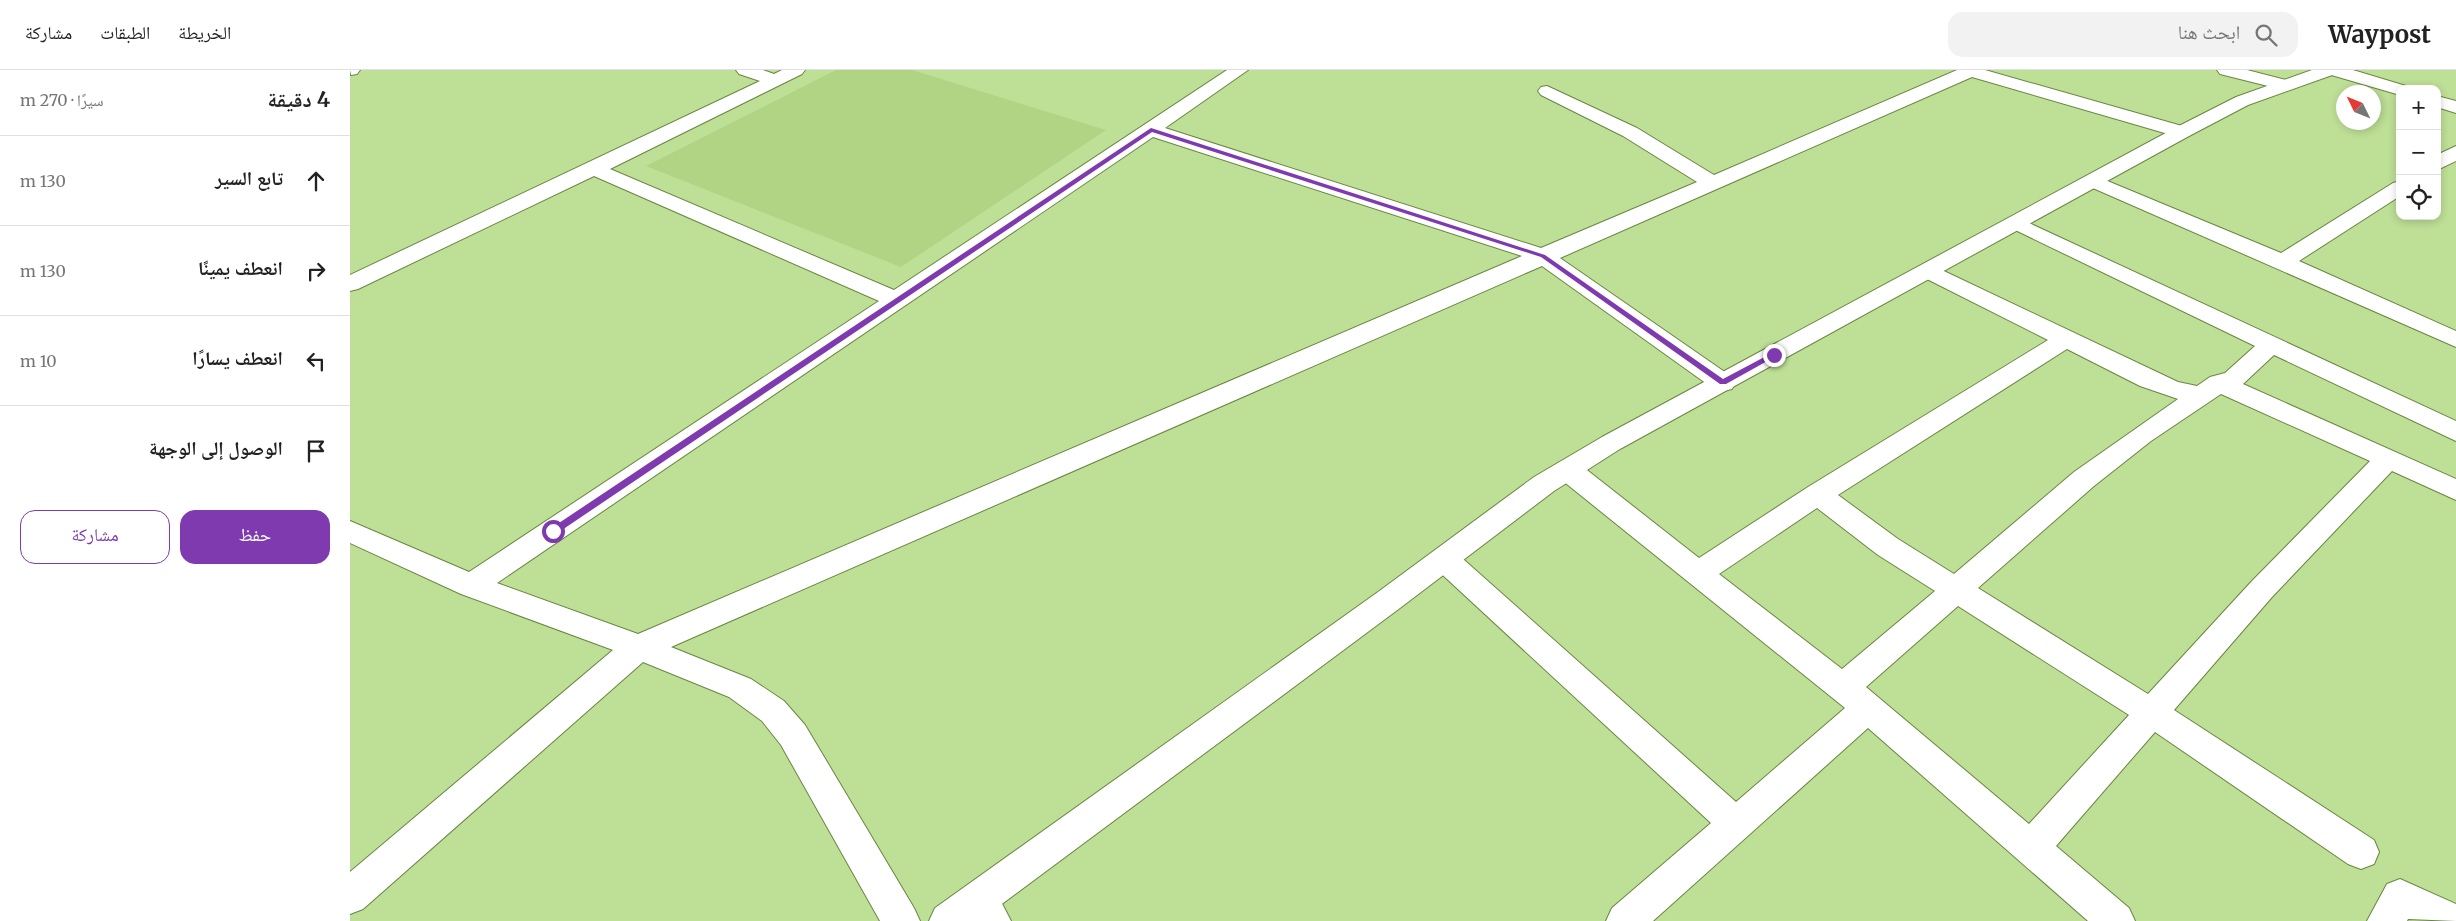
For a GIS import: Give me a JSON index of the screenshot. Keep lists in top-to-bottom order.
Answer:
{
  "north": "top left",
  "page": {
    "header": "Waypost",
    "search": "ابحث هنا",
    "nav": ["الخريطة", "الطبقات", "مشاركة"],
    "heading": ["4 دقيقة", "سيرًا · 270 m"],
    "map_buttons": ["+", "−"],
    "list": [
      ["تابع السير", "130 m"],
      ["انعطف يمينًا", "130 m"],
      ["انعطف يسارًا", "10 m"],
      "الوصول إلى الوجهة"
    ],
    "buttons": ["حفظ", "مشاركة"]
  }
}
